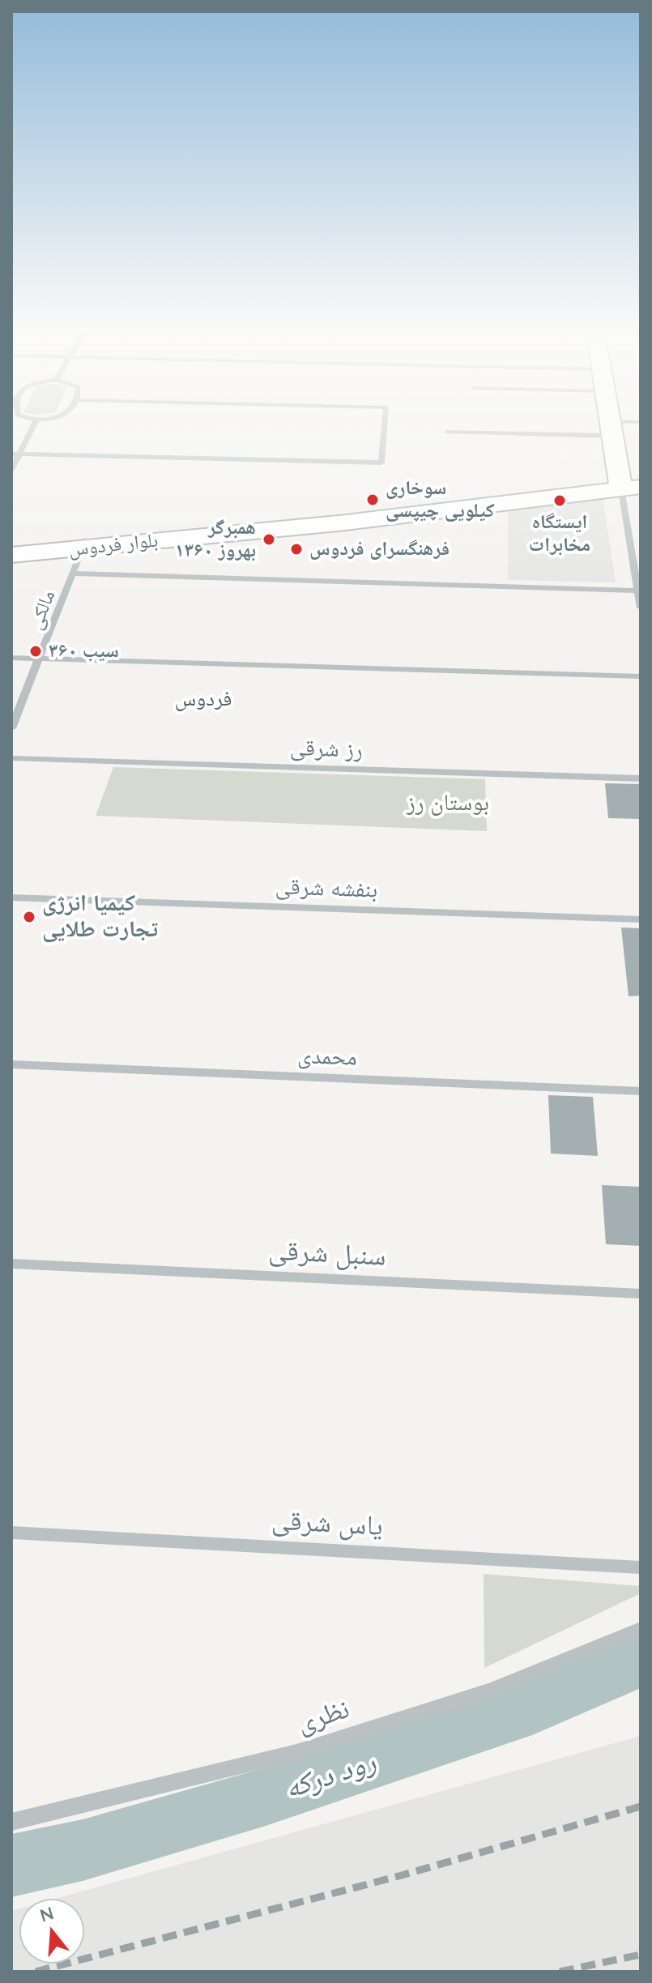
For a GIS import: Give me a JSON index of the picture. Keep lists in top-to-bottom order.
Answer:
{
  "streets": {
    "main road": ["بلوار فردوس"],
    "street": [
      "مالکی",
      "رز شرقی",
      "بنفشه شرقی",
      "محمدی",
      "سنبل شرقی",
      "یاس شرقی",
      "نظری"
    ]
  },
  "crossings": [
    ["بلوار فردوس", "مالکی"]
  ],
  "districts": ["فردوس"],
  "water": ["رود درکه"],
  "parks": ["بوستان رز"],
  "places": [
    "سوخاری كيلويی چيپسی",
    "ایستگاه مخابرات",
    "همبرگر بهروز ۱۳۶۰",
    "فرهنگسرای فردوس",
    "سیب ۳۶۰",
    "کیمیا انرژی تجارت طلایی"
  ],
  "north": "top"
}
